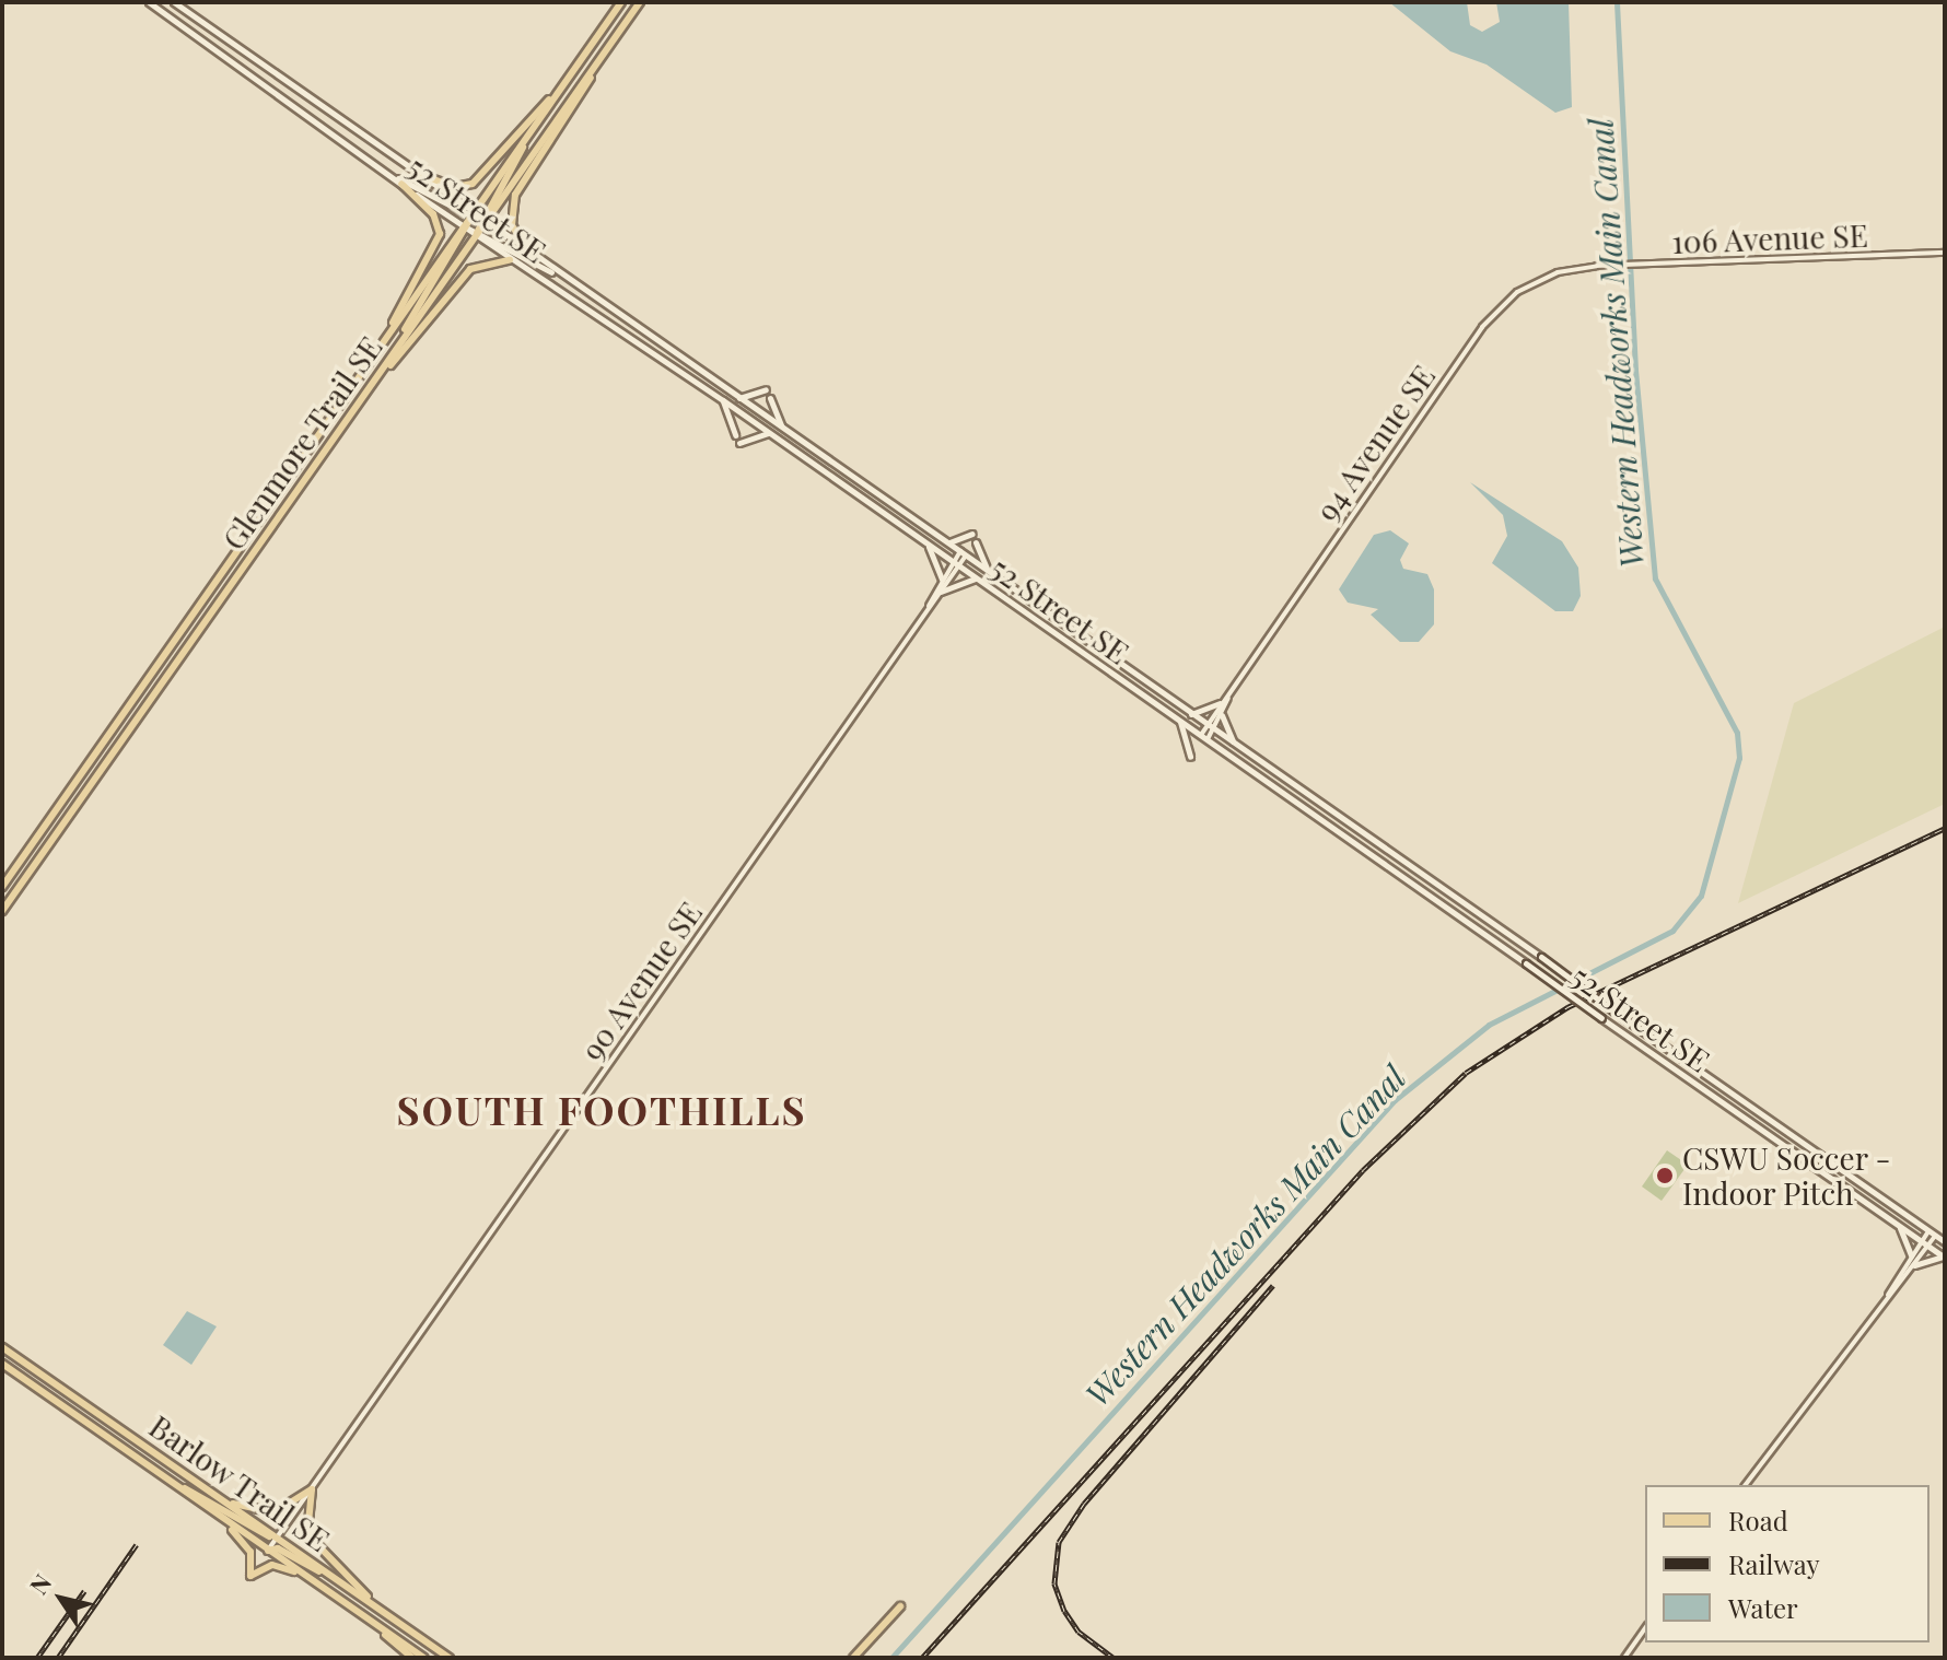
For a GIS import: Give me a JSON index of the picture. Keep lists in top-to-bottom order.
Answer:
{
  "streets": {
    "main road": ["52 Street SE", "Glenmore Trail SE", "Barlow Trail SE"],
    "street": ["106 Avenue SE", "94 Avenue SE", "90 Avenue SE"]
  },
  "crossings": [
    ["52 Street SE", "Glenmore Trail SE"],
    ["52 Street SE", "94 Avenue SE"],
    ["52 Street SE", "90 Avenue SE"],
    ["106 Avenue SE", "94 Avenue SE"],
    ["90 Avenue SE", "Barlow Trail SE"]
  ],
  "districts": ["SOUTH FOOTHILLS"],
  "water": ["Western Headworks Main Canal"],
  "places": ["CSWU Soccer - Indoor Pitch"],
  "legend": ["Road", "Railway", "Water"],
  "north": "top left"
}
